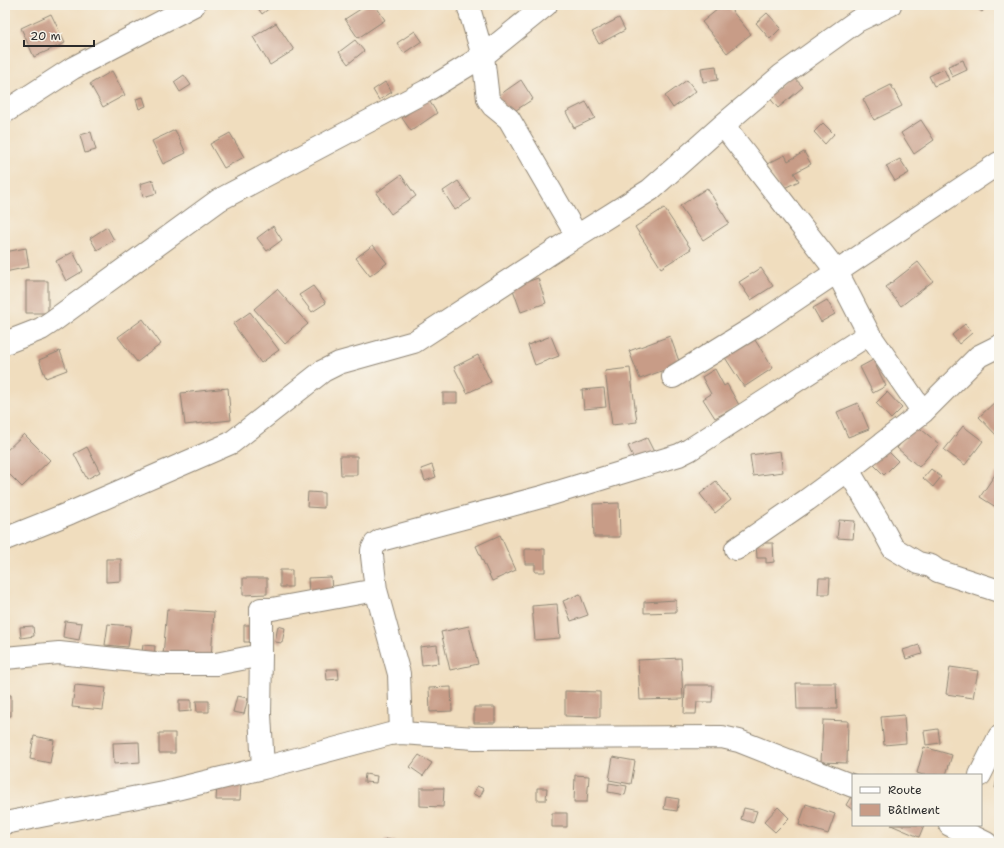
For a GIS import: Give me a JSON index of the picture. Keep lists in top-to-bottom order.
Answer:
{
  "legend": ["Route", "Bâtiment"],
  "scale_bar": "20 m"
}
